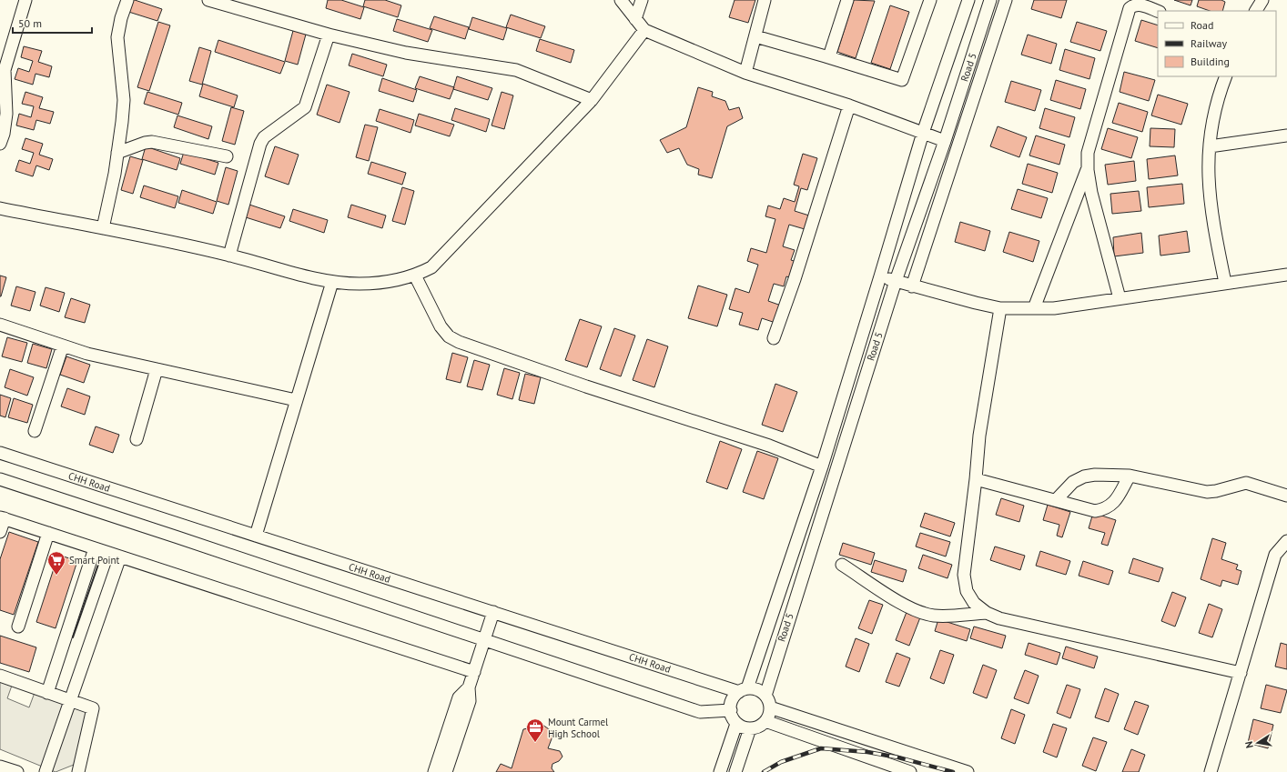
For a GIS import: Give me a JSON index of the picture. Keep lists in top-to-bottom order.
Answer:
{
  "streets": {
    "street": ["Road 5", "CHH Road"]
  },
  "crossings": [
    ["Road 5", "CHH Road"]
  ],
  "places": {
    "supermarket": ["Smart Point"],
    "office": ["Mount Carmel High School"]
  },
  "legend": ["Road", "Railway", "Building"],
  "scale_bar": "50 m",
  "north": "left"
}
